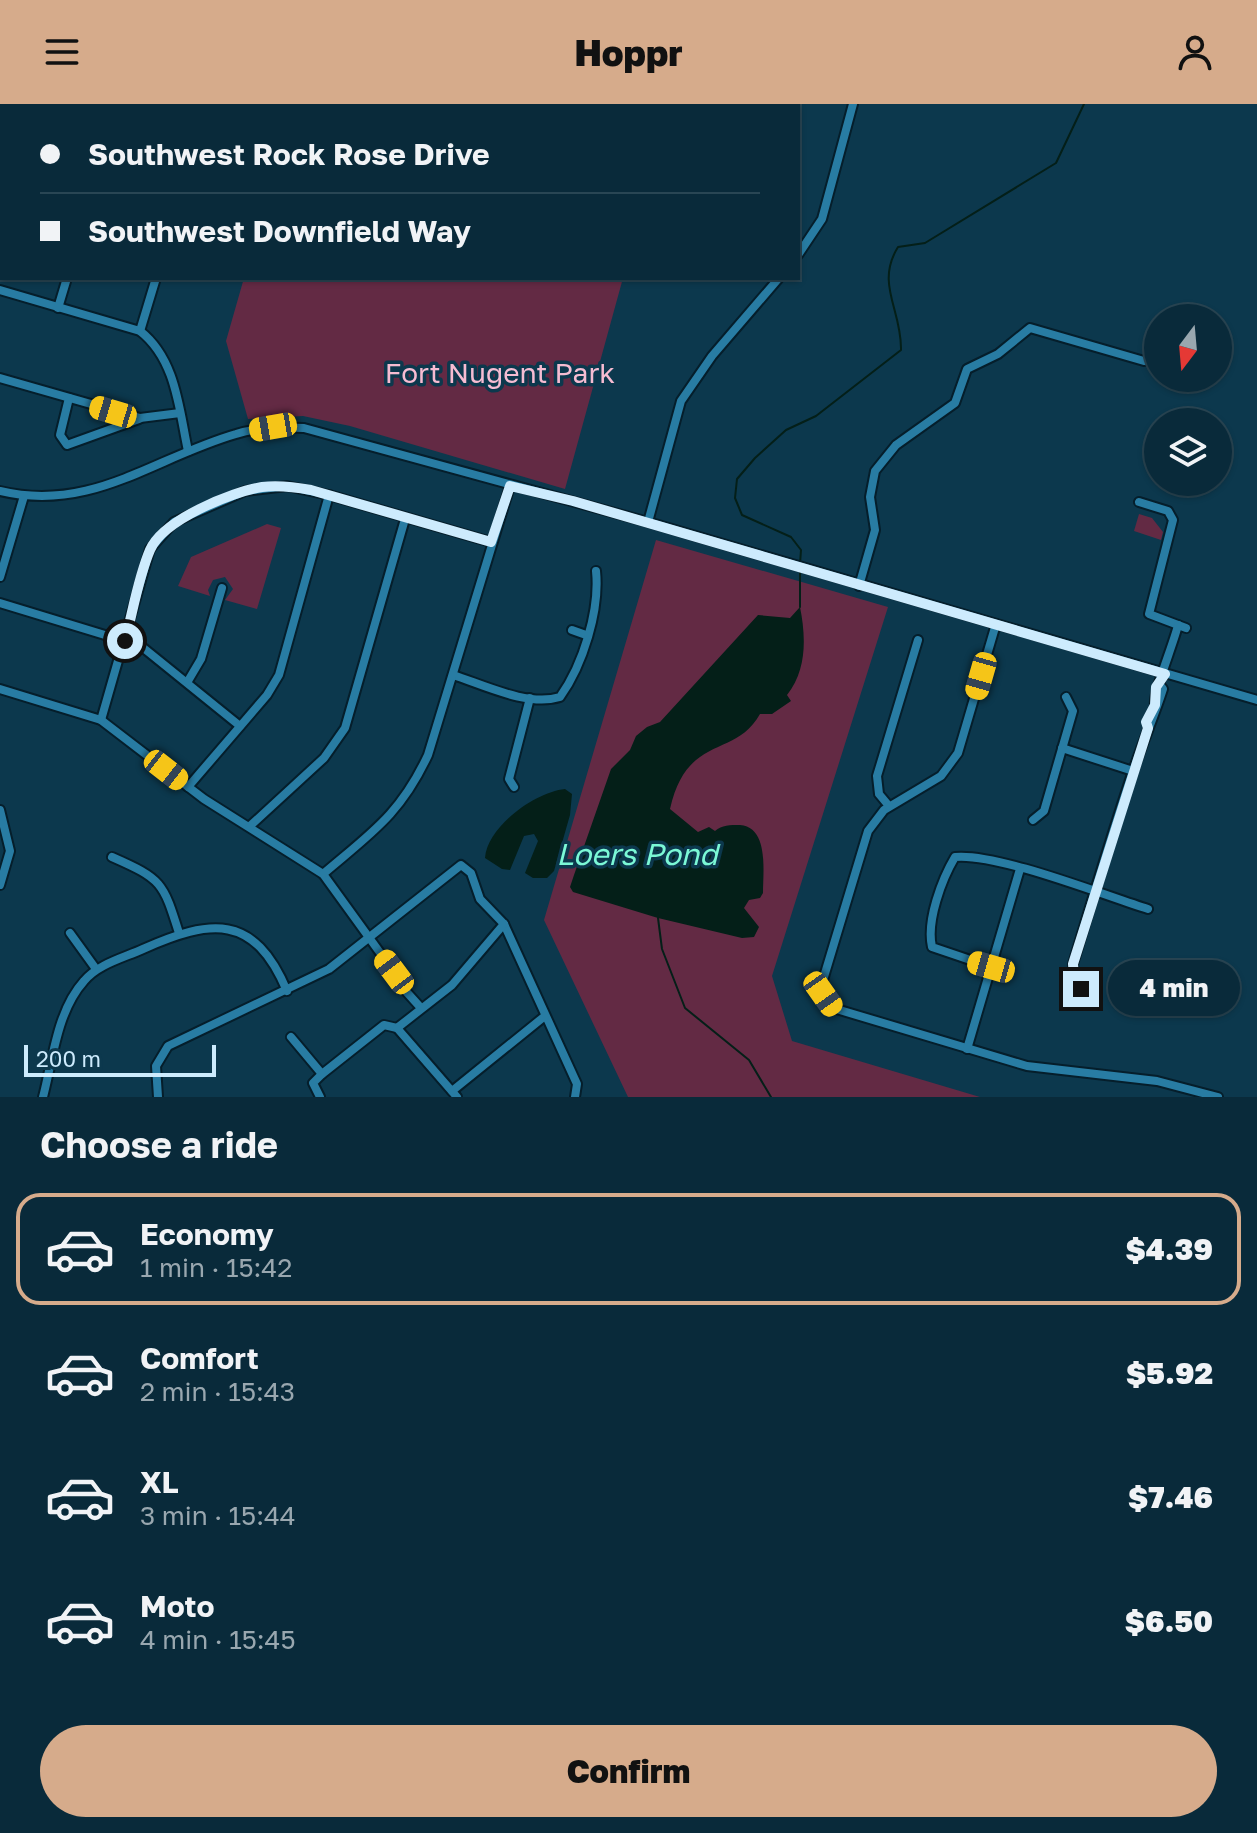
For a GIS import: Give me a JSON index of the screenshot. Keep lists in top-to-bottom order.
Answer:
{
  "water": ["Loers Pond"],
  "parks": ["Fort Nugent Park"],
  "scale_bar": "200 m",
  "north": "bottom",
  "page": {
    "header": "Hoppr",
    "banner": ["Southwest Rock Rose Drive", "Southwest Downfield Way"],
    "bubble": "4 min",
    "scale": "200 m",
    "heading": "Choose a ride",
    "list": [
      {
        "name": "Economy",
        "note": "1 min · 15:42",
        "value": "$4.39"
      },
      {
        "name": "Comfort",
        "note": "2 min · 15:43",
        "value": "$5.92"
      },
      {
        "name": "XL",
        "note": "3 min · 15:44",
        "value": "$7.46"
      },
      {
        "name": "Moto",
        "note": "4 min · 15:45",
        "value": "$6.50"
      }
    ],
    "buttons": "Confirm"
  }
}
